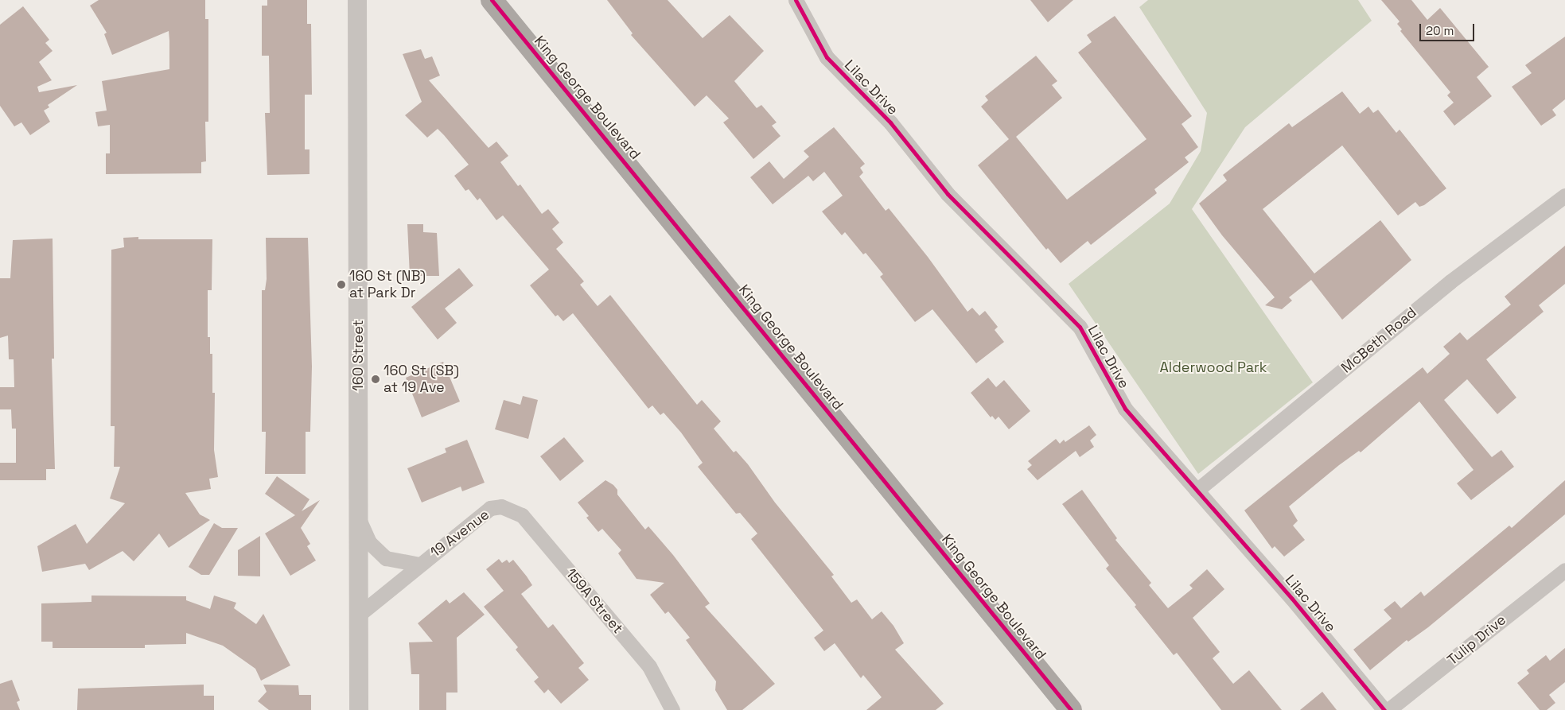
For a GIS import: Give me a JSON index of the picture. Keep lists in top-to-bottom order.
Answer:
{
  "streets": {
    "main road": ["King George Boulevard"],
    "street": [
      "Lilac Drive",
      "McBeth Road",
      "160 Street",
      "19 Avenue",
      "159A Street",
      "Tulip Drive"
    ]
  },
  "crossings": [
    ["Lilac Drive", "McBeth Road"],
    ["160 Street", "19 Avenue"],
    ["19 Avenue", "159A Street"]
  ],
  "parks": ["Alderwood Park"],
  "places": ["160 St (NB) at Park Dr", "160 St (SB) at 19 Ave"],
  "scale_bar": "20 m"
}
